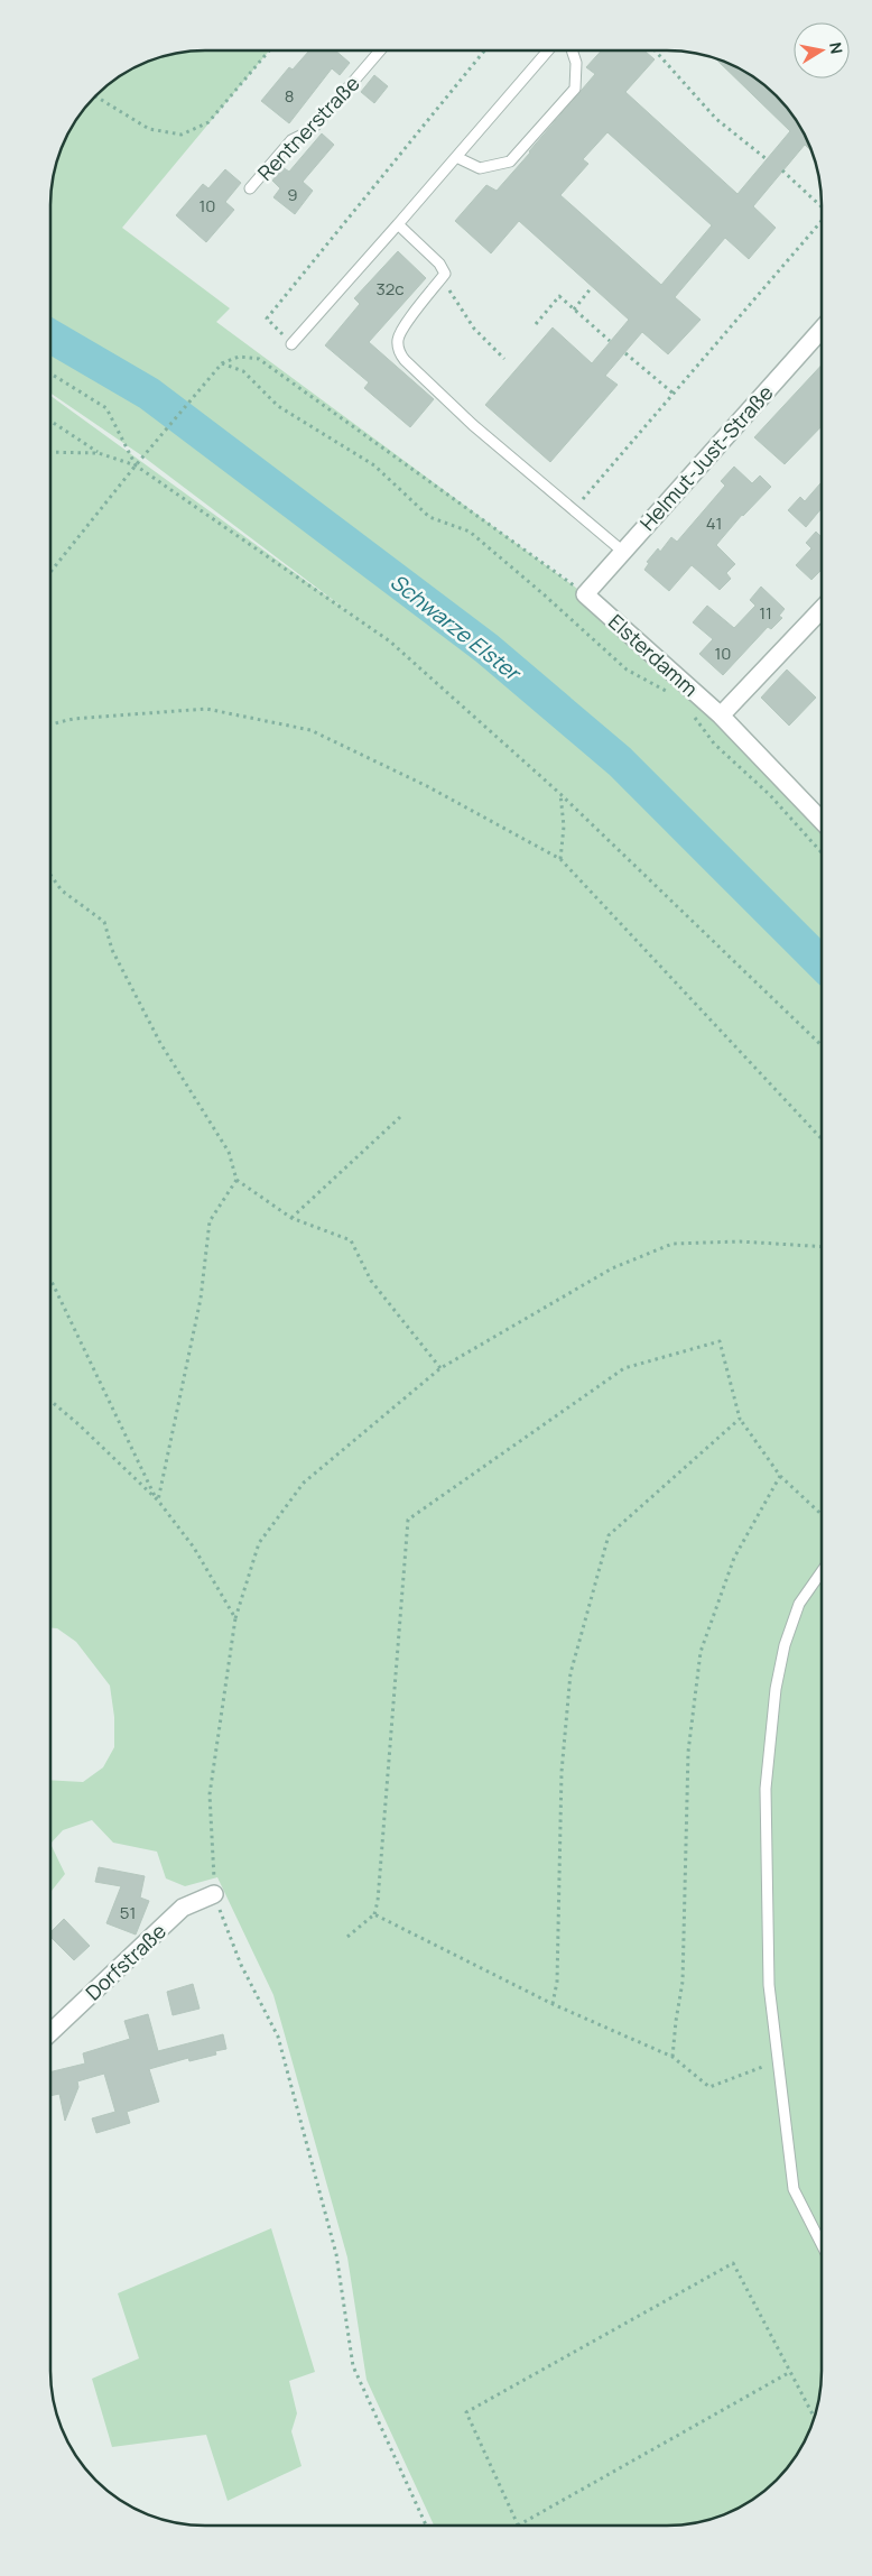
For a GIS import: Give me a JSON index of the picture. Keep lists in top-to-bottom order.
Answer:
{
  "streets": {
    "street": ["Helmut-Just-Straße", "Elsterdamm", "Dorfstraße"],
    "lane": ["Rentnerstraße"]
  },
  "crossings": [
    ["Helmut-Just-Straße", "Elsterdamm"]
  ],
  "water": ["Schwarze Elster"],
  "house_numbers": [
    "8",
    "9",
    "10",
    "32c",
    "41",
    "11",
    "10",
    "51"
  ],
  "north": "right"
}
